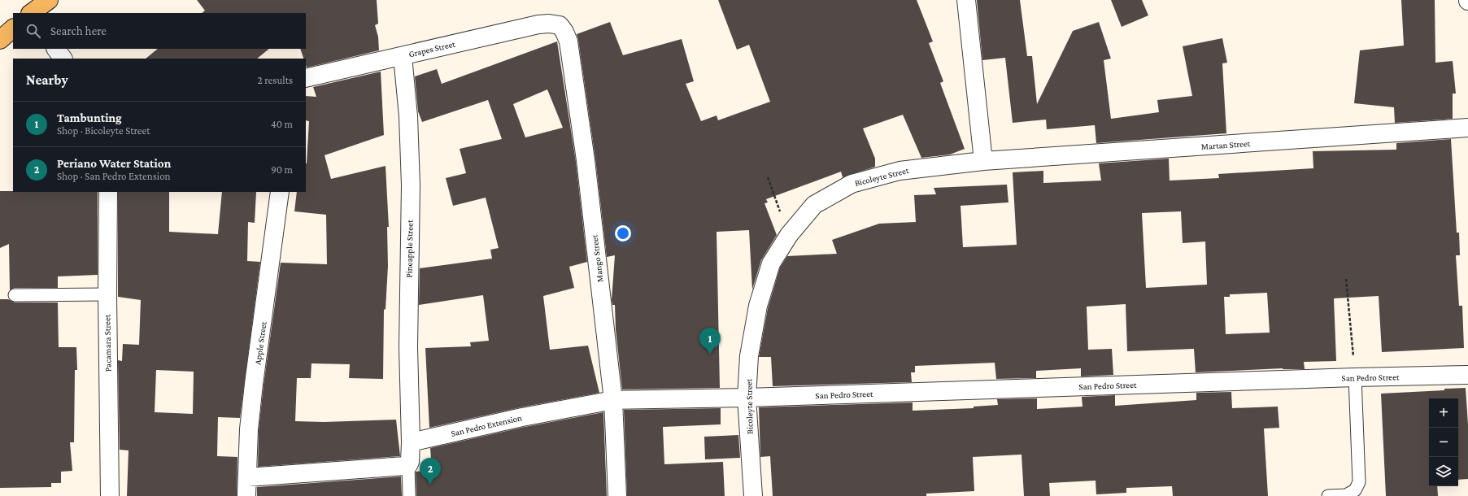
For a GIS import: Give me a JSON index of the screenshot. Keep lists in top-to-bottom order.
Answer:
{
  "streets": {
    "street": [
      "Grapes Street",
      "Martan Street",
      "Bicoleyte Street",
      "Pineapple Street",
      "Mango Street",
      "Pacamara Street",
      "Apple Street",
      "San Pedro Street",
      "San Pedro Extension"
    ]
  },
  "crossings": [
    ["Grapes Street", "Pineapple Street"],
    ["Grapes Street", "Mango Street"],
    ["Martan Street", "Bicoleyte Street"],
    ["Bicoleyte Street", "San Pedro Street"],
    ["Bicoleyte Street", "San Pedro Extension"],
    ["Pineapple Street", "San Pedro Extension"],
    ["Mango Street", "San Pedro Extension"],
    ["San Pedro Street", "San Pedro Extension"]
  ],
  "page": {
    "search": "Search here",
    "heading": ["Nearby", "2 results"],
    "list": [
      {
        "mark": "1",
        "name": "Tambunting",
        "note": "Shop · Bicoleyte Street",
        "value": "40 m"
      },
      {
        "mark": "2",
        "name": "Periano Water Station",
        "note": "Shop · San Pedro Extension",
        "value": "90 m"
      }
    ],
    "pins": ["1", "2"],
    "map_buttons": ["+", "−"]
  }
}
